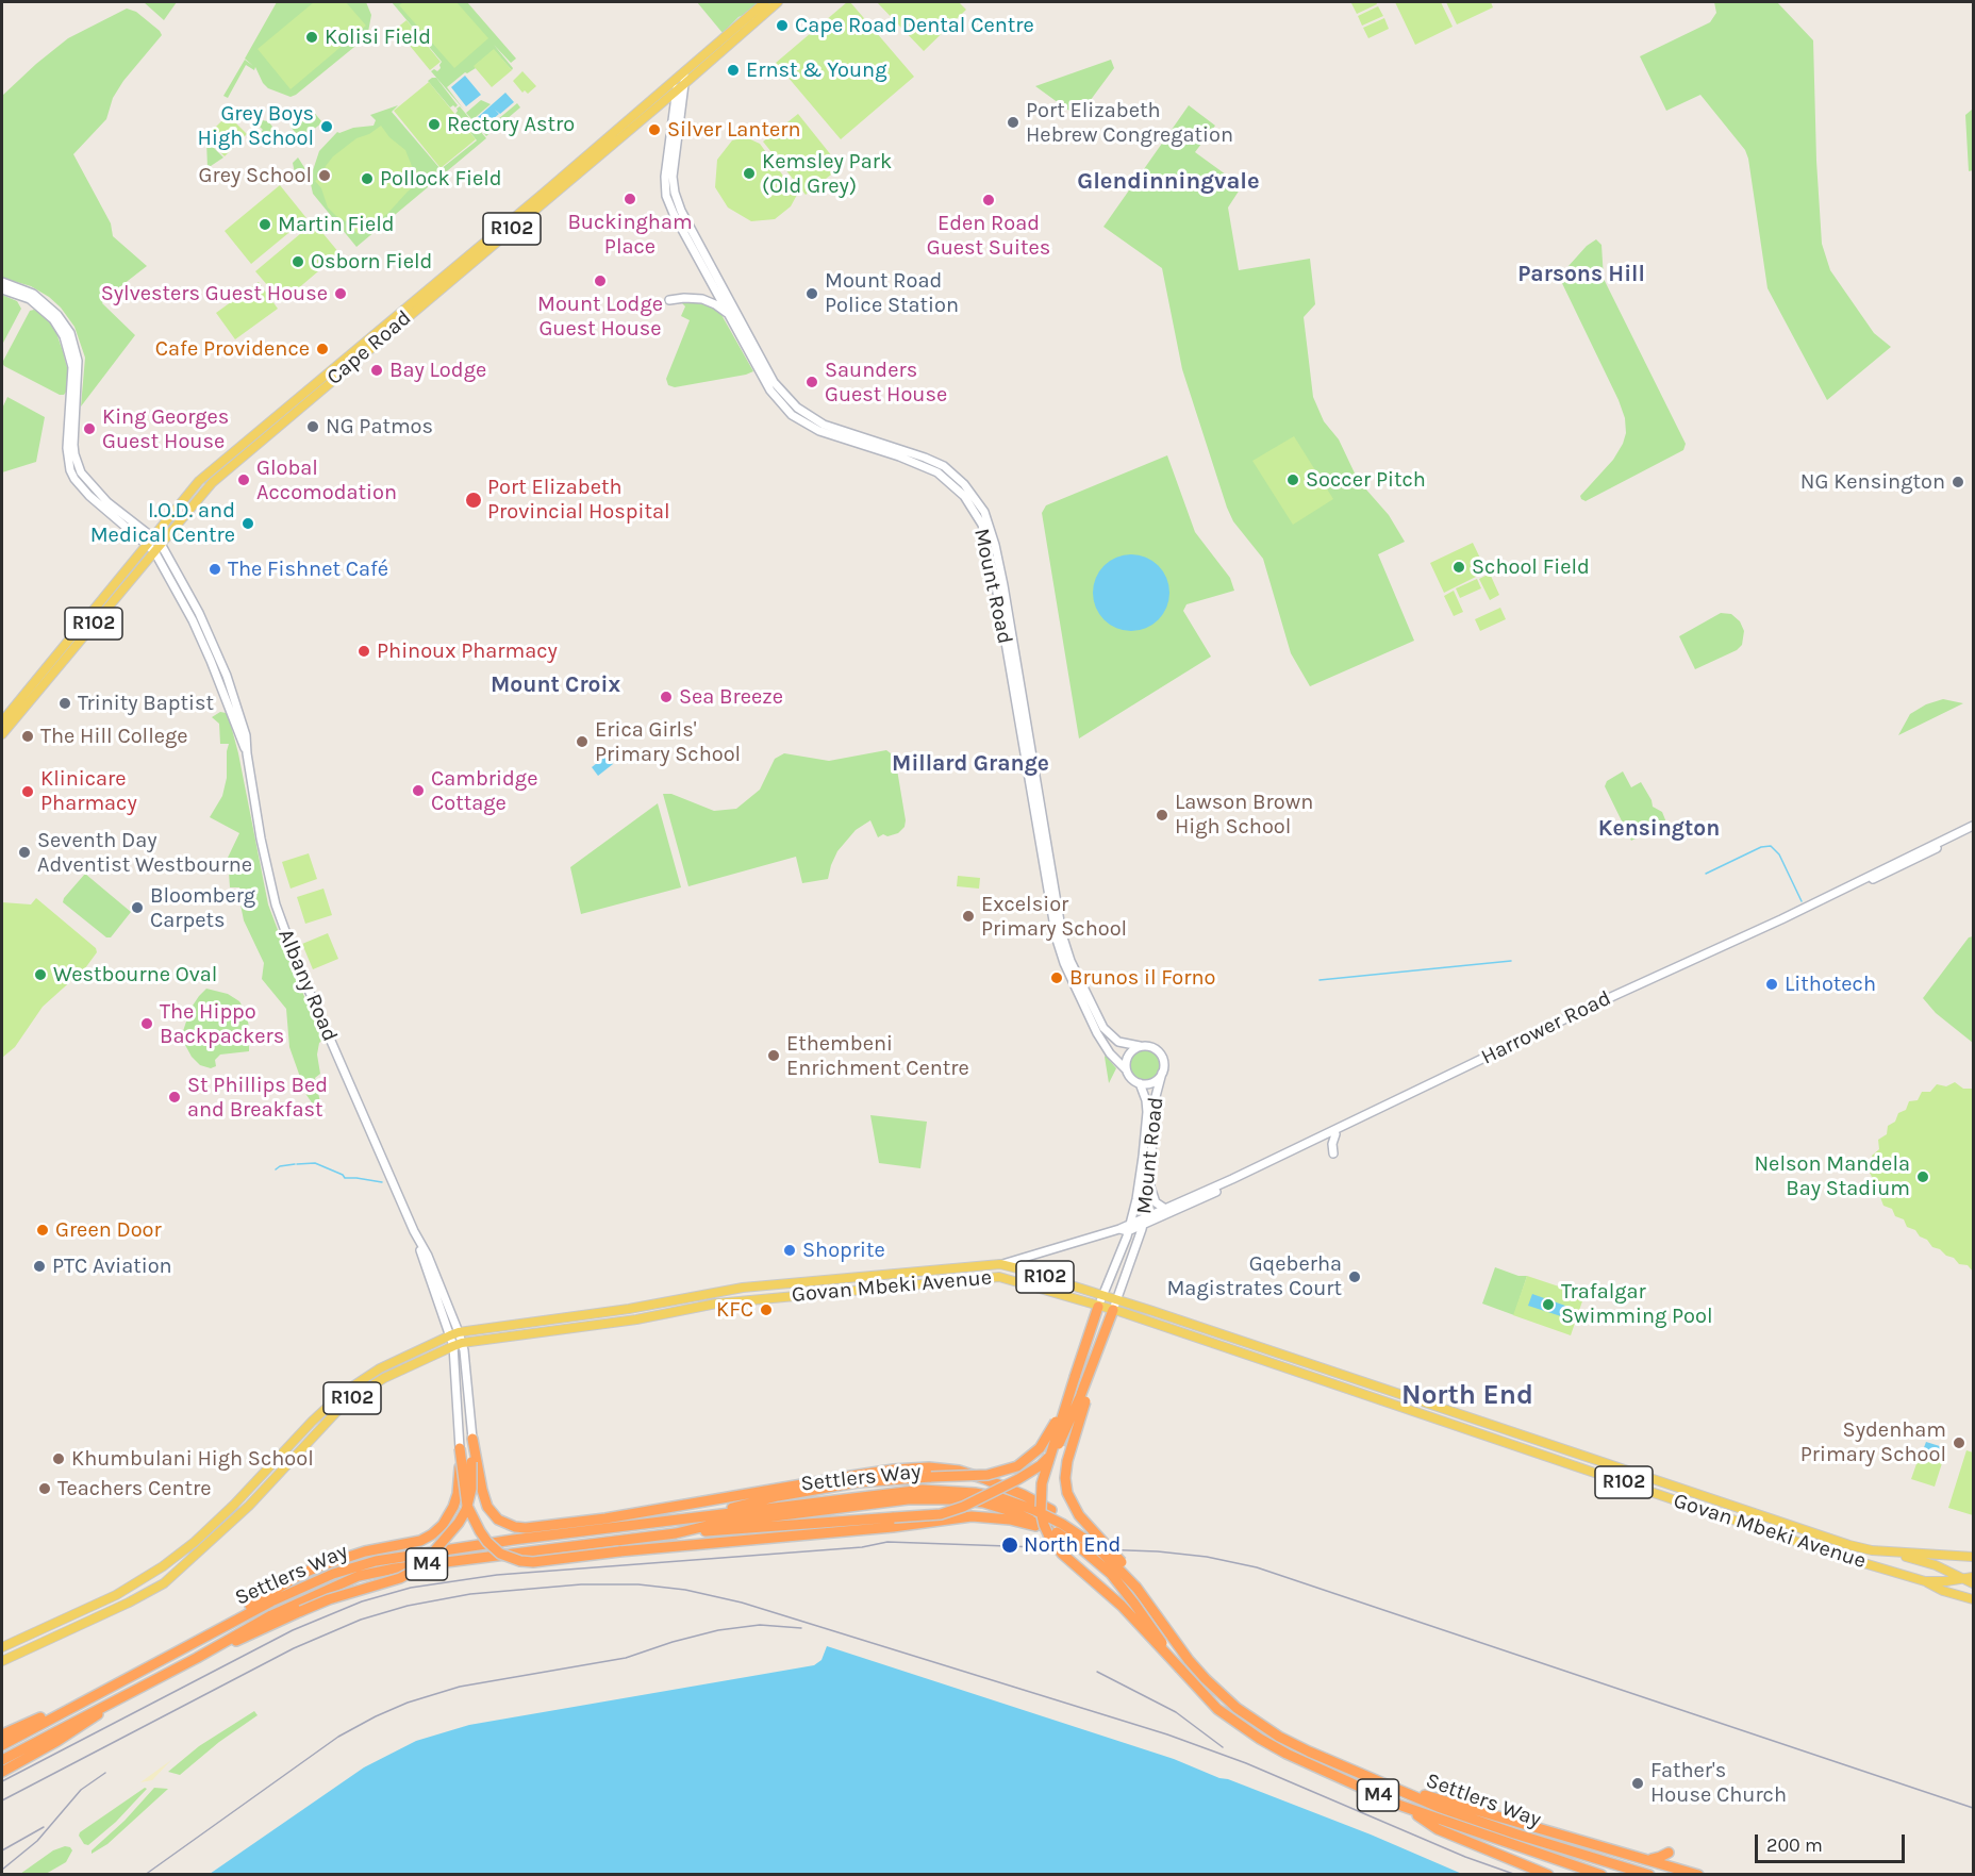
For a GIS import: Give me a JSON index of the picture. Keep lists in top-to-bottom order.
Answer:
{
  "streets": {
    "highway": ["Settlers Way", "M4"],
    "main road": [
      "R102",
      "Cape Road",
      "Mount Road",
      "Albany Road",
      "Harrower Road",
      "Govan Mbeki Avenue"
    ]
  },
  "crossings": [
    ["R102", "Govan Mbeki Avenue"],
    ["Cape Road", "Mount Road"],
    ["Cape Road", "Albany Road"],
    ["Mount Road", "Harrower Road"],
    ["Mount Road", "Govan Mbeki Avenue"],
    ["Albany Road", "Govan Mbeki Avenue"],
    ["Harrower Road", "Govan Mbeki Avenue"]
  ],
  "districts": [
    "Glendinningvale",
    "Parsons Hill",
    "Mount Croix",
    "Millard Grange",
    "Kensington",
    "North End"
  ],
  "places": [
    "Cape Road Dental Centre",
    "Kolisi Field",
    "Ernst & Young",
    "Port Elizabeth Hebrew Congregation",
    "Rectory Astro",
    "Grey Boys High School",
    "Silver Lantern",
    "Kemsley Park (Old Grey)",
    "Grey School",
    "Pollock Field",
    "Buckingham Place",
    "Eden Road Guest Suites",
    "Martin Field",
    "Osborn Field",
    "Mount Lodge Guest House",
    "Sylvesters Guest House",
    "Mount Road Police Station",
    "Cafe Providence",
    "Bay Lodge",
    "Saunders Guest House",
    "NG Patmos",
    "King Georges Guest House",
    "Global Accomodation",
    "Soccer Pitch",
    "NG Kensington",
    "Port Elizabeth Provincial Hospital",
    "I.O.D. and Medical Centre",
    "School Field",
    "The Fishnet Café",
    "Phinoux Pharmacy",
    "Sea Breeze",
    "Trinity Baptist",
    "The Hill College",
    "Erica Girls' Primary School",
    "Cambridge Cottage",
    "Klinicare Pharmacy",
    "Lawson Brown High School",
    "Seventh Day Adventist Westbourne",
    "Bloomberg Carpets",
    "Excelsior Primary School",
    "Westbourne Oval",
    "Brunos il Forno",
    "Lithotech",
    "The Hippo Backpackers",
    "Ethembeni Enrichment Centre",
    "St Phillips Bed and Breakfast",
    "Nelson Mandela Bay Stadium",
    "Green Door",
    "Shoprite",
    "PTC Aviation",
    "Gqeberha Magistrates Court",
    "Trafalgar Swimming Pool",
    "KFC",
    "Sydenham Primary School",
    "Khumbulani High School",
    "Teachers Centre",
    "North End",
    "Father's House Church"
  ],
  "scale_bar": "200 m"
}
